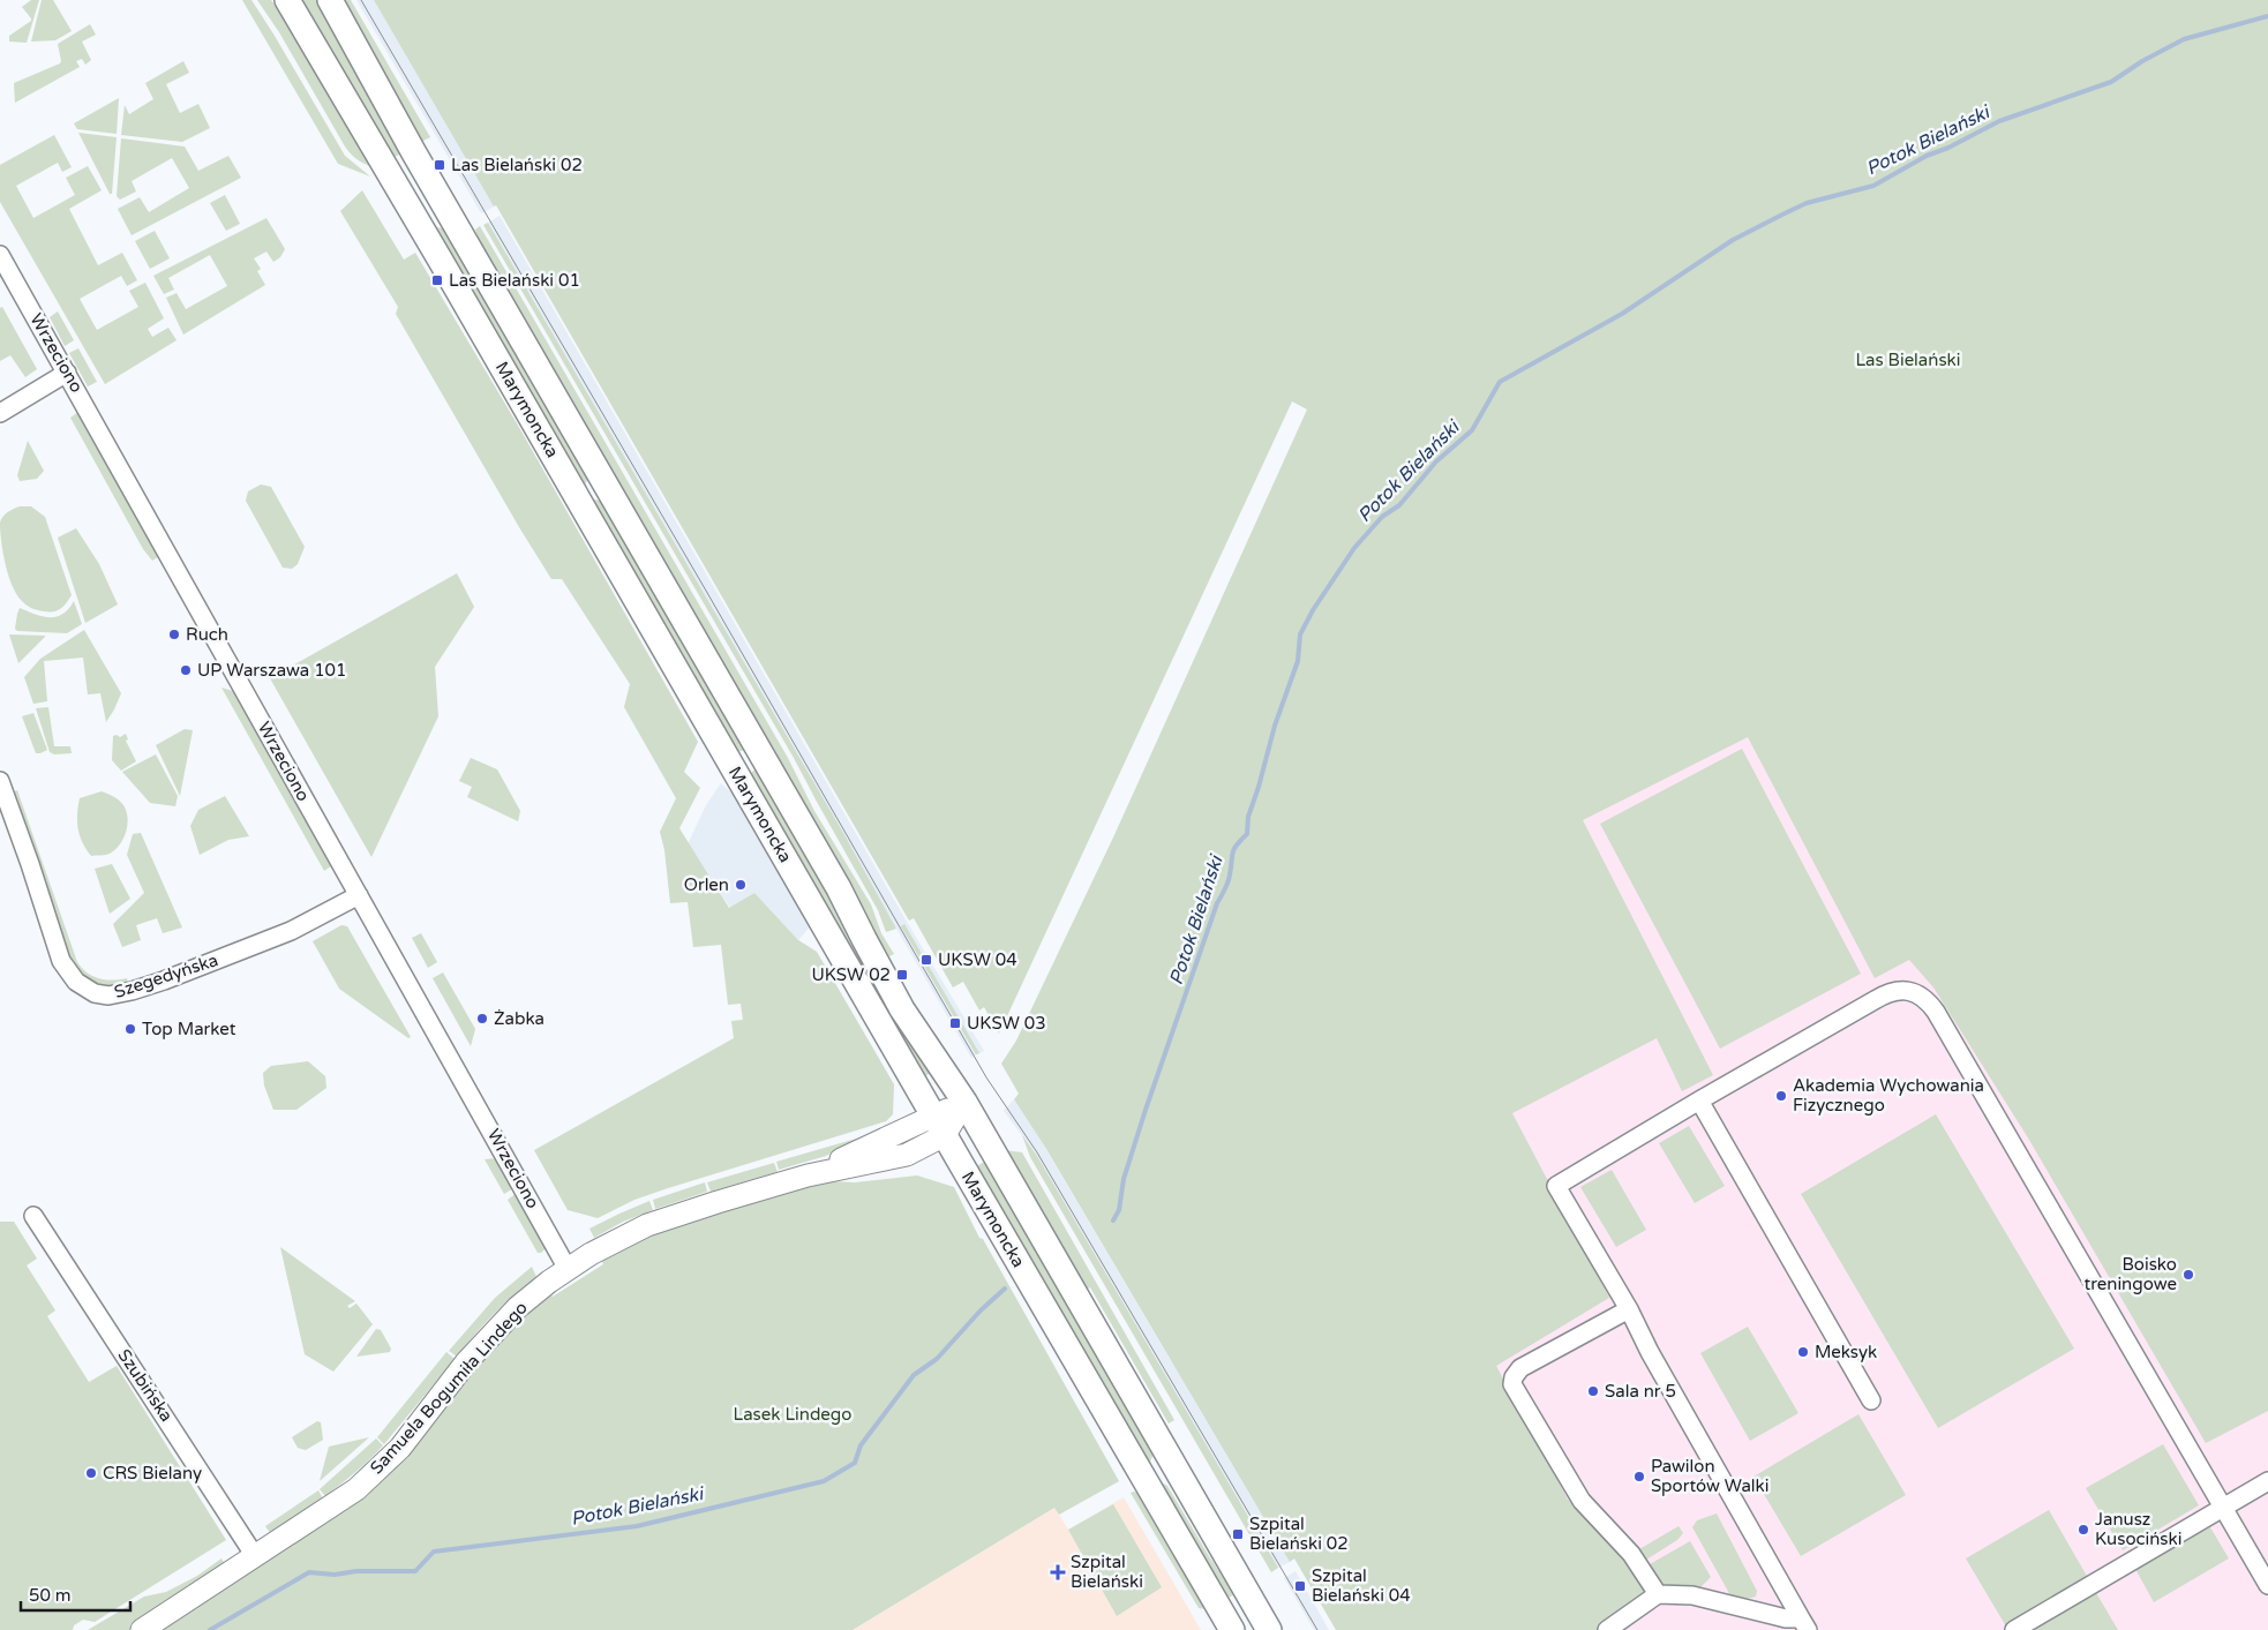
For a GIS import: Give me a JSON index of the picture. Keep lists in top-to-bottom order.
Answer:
{
  "streets": {
    "main road": ["Marymoncka"],
    "street": [
      "Wrzeciono",
      "Szegedyńska",
      "Szubińska",
      "Samuela Bogumiła Lindego"
    ]
  },
  "crossings": [
    ["Wrzeciono", "Szegedyńska"],
    ["Wrzeciono", "Samuela Bogumiła Lindego"],
    ["Marymoncka", "Samuela Bogumiła Lindego"],
    ["Szubińska", "Samuela Bogumiła Lindego"]
  ],
  "water": ["Potok Bielański"],
  "parks": ["Las Bielański", "Lasek Lindego"],
  "places": {
    "transit": [
      "Las Bielański 02",
      "Las Bielański 01",
      "UKSW 04",
      "UKSW 02",
      "UKSW 03",
      "Szpital Bielański 02",
      "Szpital Bielański 04"
    ],
    "other": [
      "Ruch",
      "UP Warszawa 101",
      "Orlen",
      "Żabka",
      "Top Market",
      "Akademia Wychowania Fizycznego",
      "Boisko treningowe",
      "Meksyk",
      "Sala nr 5",
      "CRS Bielany",
      "Pawilon Sportów Walki",
      "Janusz Kusociński"
    ],
    "health": ["Szpital Bielański"]
  },
  "scale_bar": "50 m"
}
